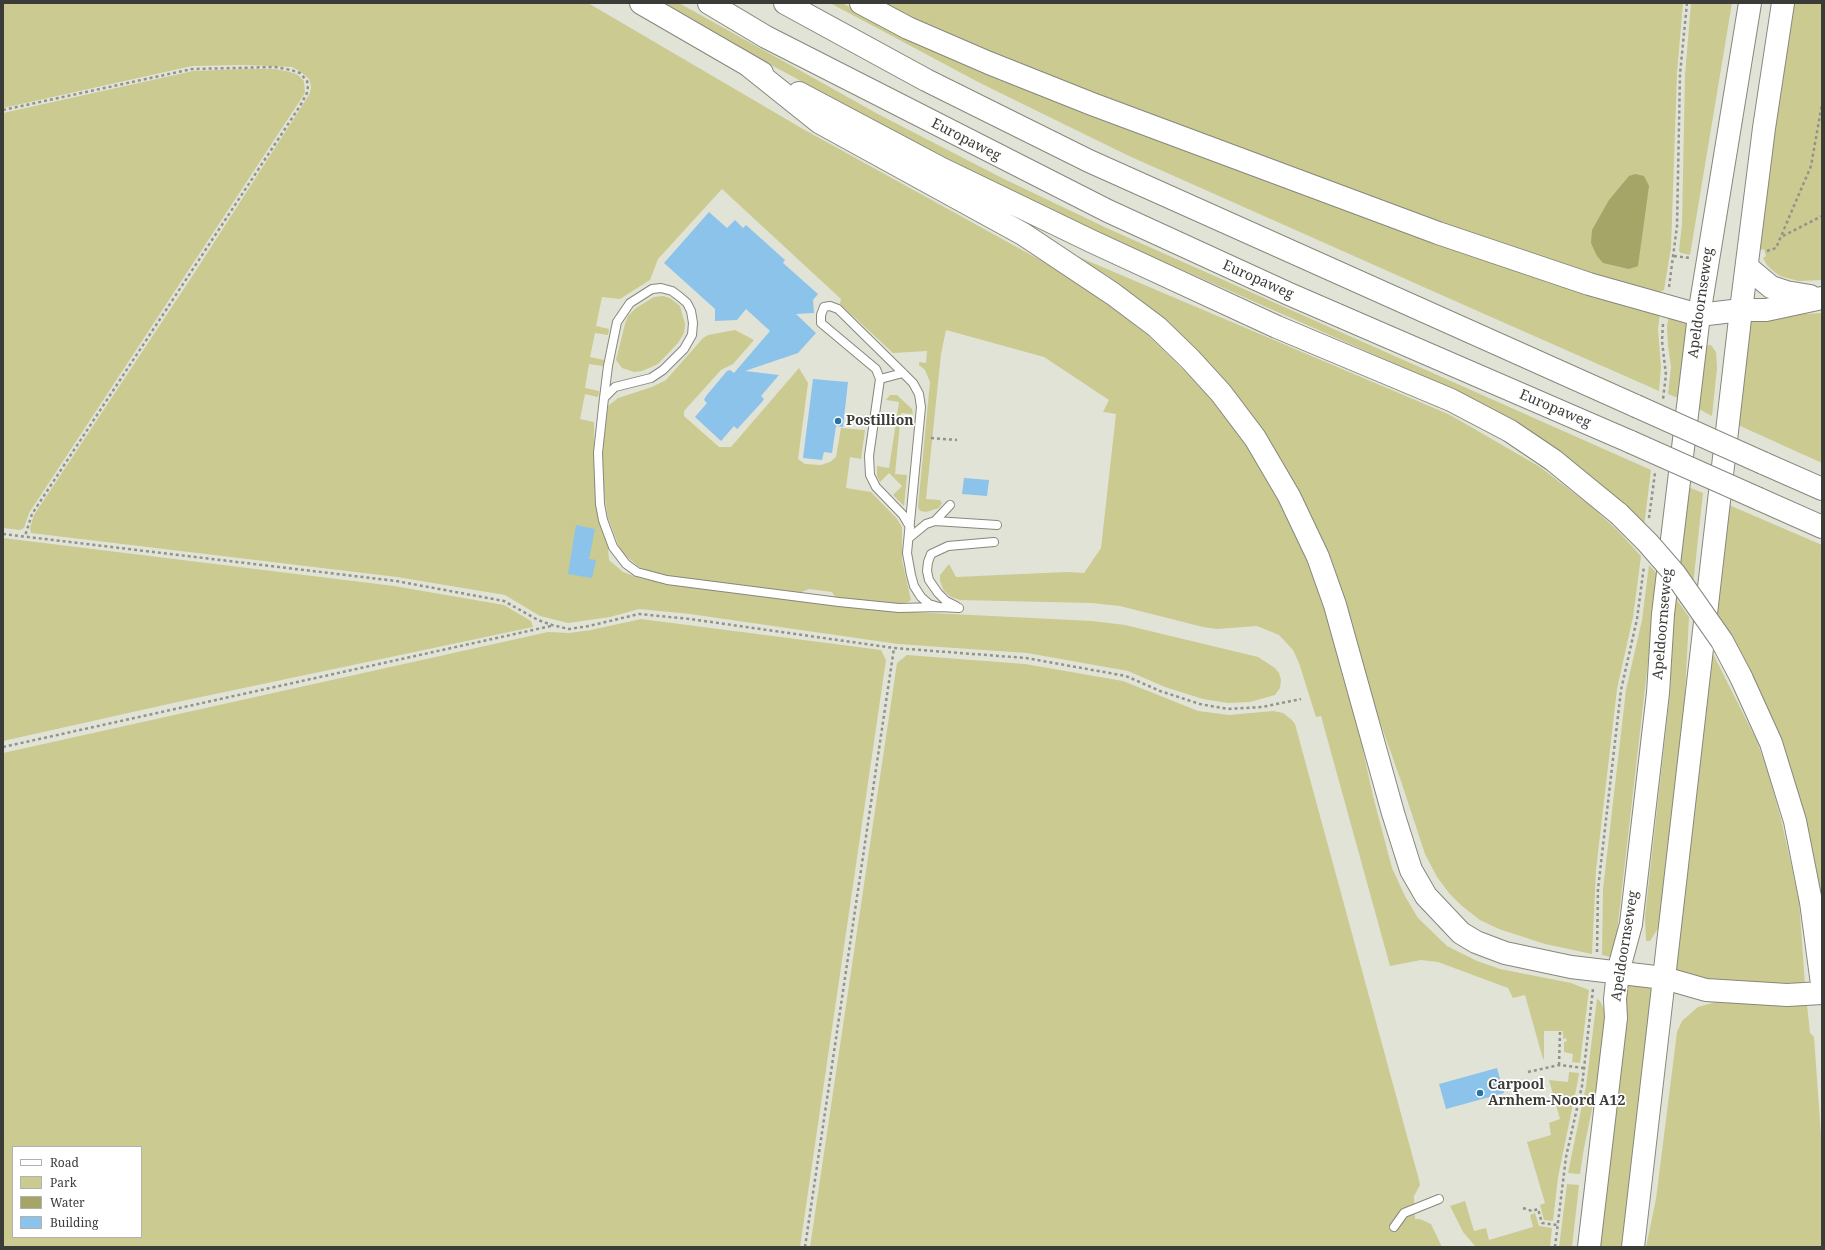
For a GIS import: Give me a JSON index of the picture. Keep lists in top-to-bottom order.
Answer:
{
  "streets": {
    "main road": ["Europaweg", "Apeldoornseweg"]
  },
  "places": ["Postillion", "Carpool Arnhem-Noord A12"],
  "legend": [
    "Road",
    "Park",
    "Water",
    "Building"
  ]
}
